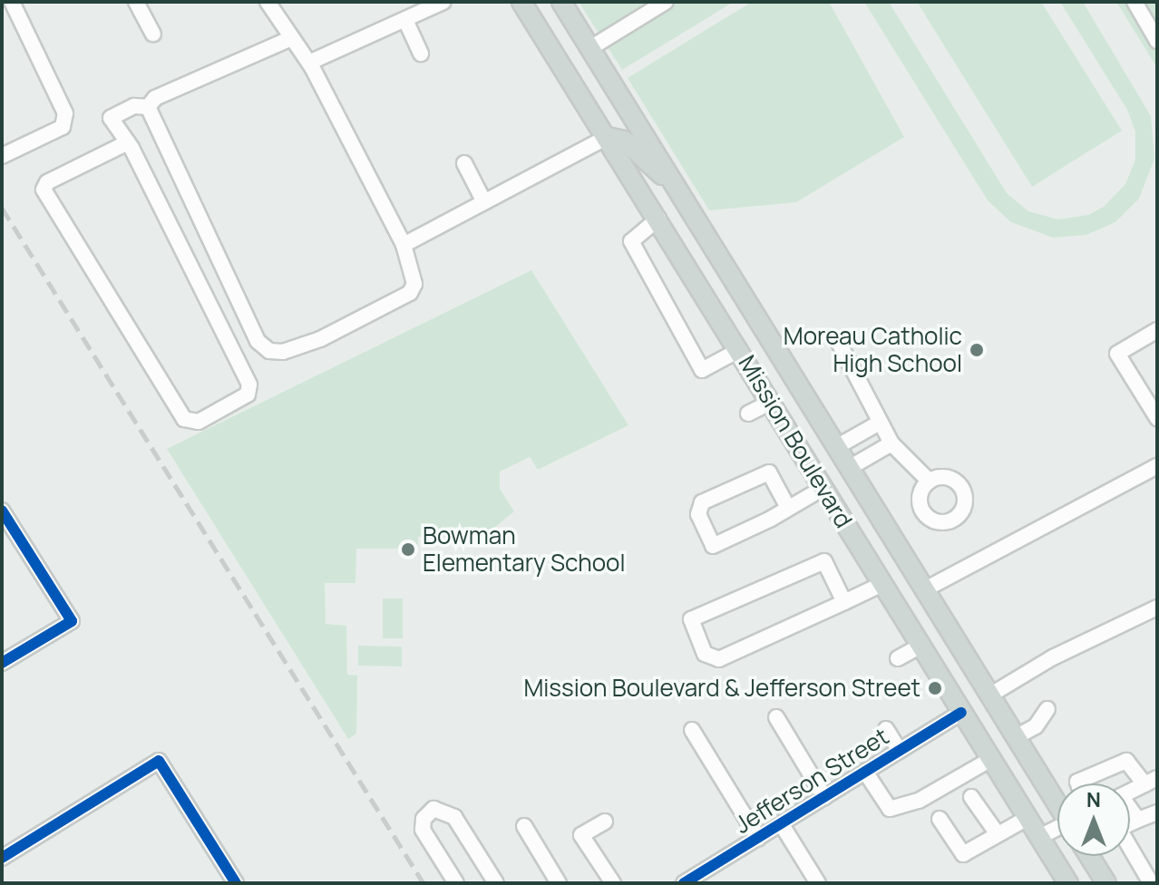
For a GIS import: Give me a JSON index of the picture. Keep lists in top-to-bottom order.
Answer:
{
  "streets": {
    "main road": ["Mission Boulevard"],
    "street": ["Jefferson Street"]
  },
  "crossings": [
    ["Mission Boulevard", "Jefferson Street"]
  ],
  "places": ["Moreau Catholic High School", "Bowman Elementary School", "Mission Boulevard & Jefferson Street"],
  "north": "top"
}
